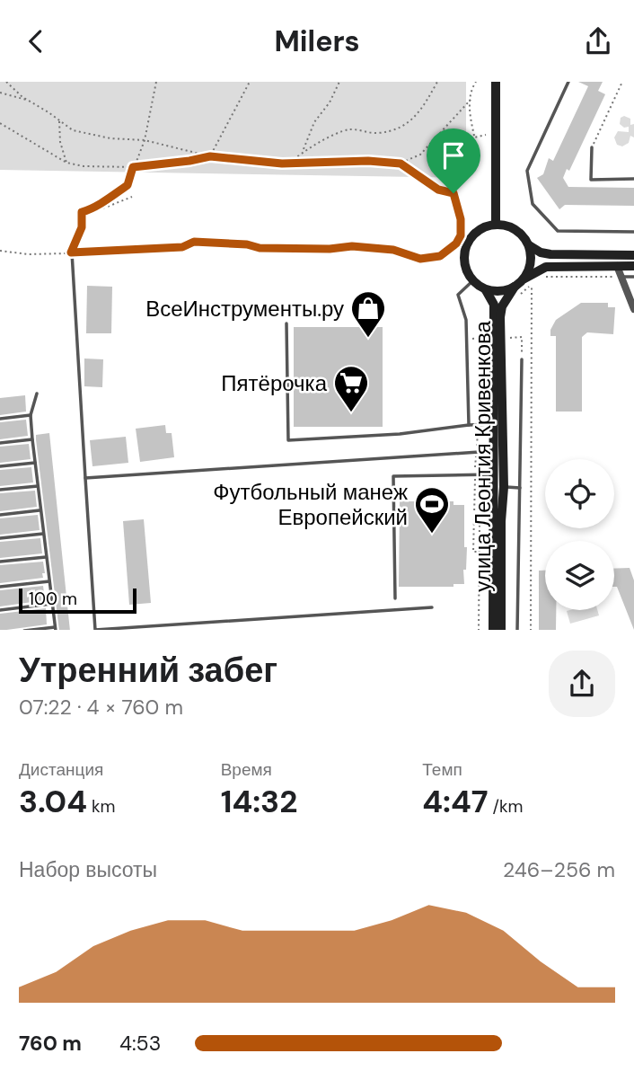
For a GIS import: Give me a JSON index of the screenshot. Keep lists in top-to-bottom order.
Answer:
{
  "streets": {
    "street": ["улица Леонтия Кривенкова"]
  },
  "places": {
    "shop": ["ВсеИнструменты.ру"],
    "supermarket": ["Пятёрочка"],
    "sports": ["Футбольный манеж Европейский"]
  },
  "scale_bar": "100 m",
  "page": {
    "header": "Milers",
    "scale": "100 m",
    "heading": ["Утренний забег", "07:22 · 4 × 760 m"],
    "stats": [
      ["Дистанция", "3.04 km"],
      ["Время", "14:32"],
      ["Темп", "4:47 /km"]
    ],
    "chart": ["Набор высоты", "246–256 m"],
    "list": [
      {
        "name": "760 m",
        "note": "4:53"
      }
    ]
  }
}
